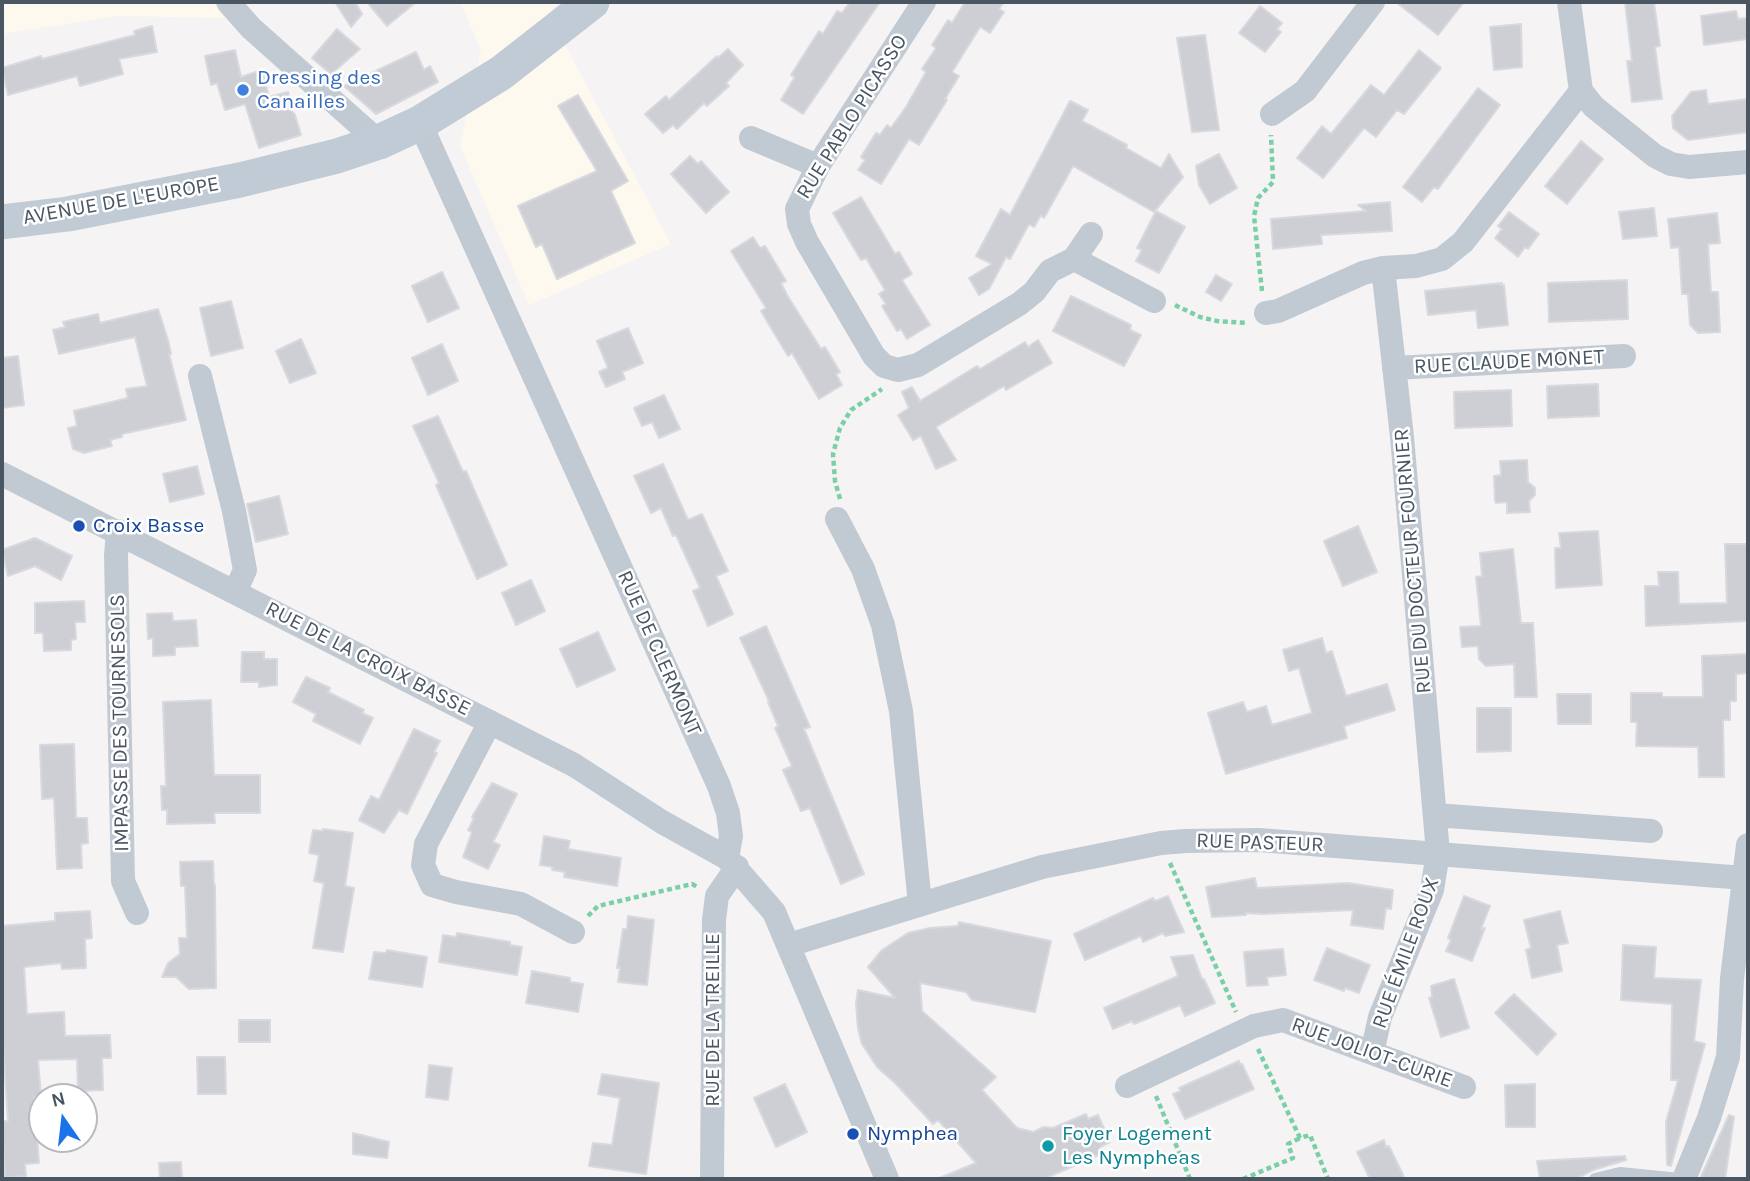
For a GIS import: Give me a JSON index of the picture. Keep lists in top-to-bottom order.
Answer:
{
  "streets": {
    "main road": ["AVENUE DE L'EUROPE"],
    "street": [
      "RUE PABLO PICASSO",
      "RUE CLAUDE MONET",
      "RUE DU DOCTEUR FOURNIER",
      "RUE DE CLERMONT",
      "RUE DE LA CROIX BASSE",
      "IMPASSE DES TOURNESOLS",
      "RUE PASTEUR",
      "RUE ÉMILE ROUX",
      "RUE DE LA TREILLE",
      "RUE JOLIOT-CURIE"
    ]
  },
  "crossings": [
    ["AVENUE DE L'EUROPE", "RUE DE CLERMONT"],
    ["RUE CLAUDE MONET", "RUE DU DOCTEUR FOURNIER"],
    ["RUE DU DOCTEUR FOURNIER", "RUE PASTEUR"],
    ["RUE DU DOCTEUR FOURNIER", "RUE ÉMILE ROUX"],
    ["RUE DE CLERMONT", "RUE DE LA CROIX BASSE"],
    ["RUE DE CLERMONT", "RUE DE LA TREILLE"],
    ["RUE DE LA CROIX BASSE", "IMPASSE DES TOURNESOLS"],
    ["RUE DE LA CROIX BASSE", "RUE DE LA TREILLE"],
    ["RUE PASTEUR", "RUE ÉMILE ROUX"],
    ["RUE ÉMILE ROUX", "RUE JOLIOT-CURIE"]
  ],
  "places": [
    "Dressing des Canailles",
    "Croix Basse",
    "Nymphea",
    "Foyer Logement Les Nympheas"
  ],
  "north": "top"
}
